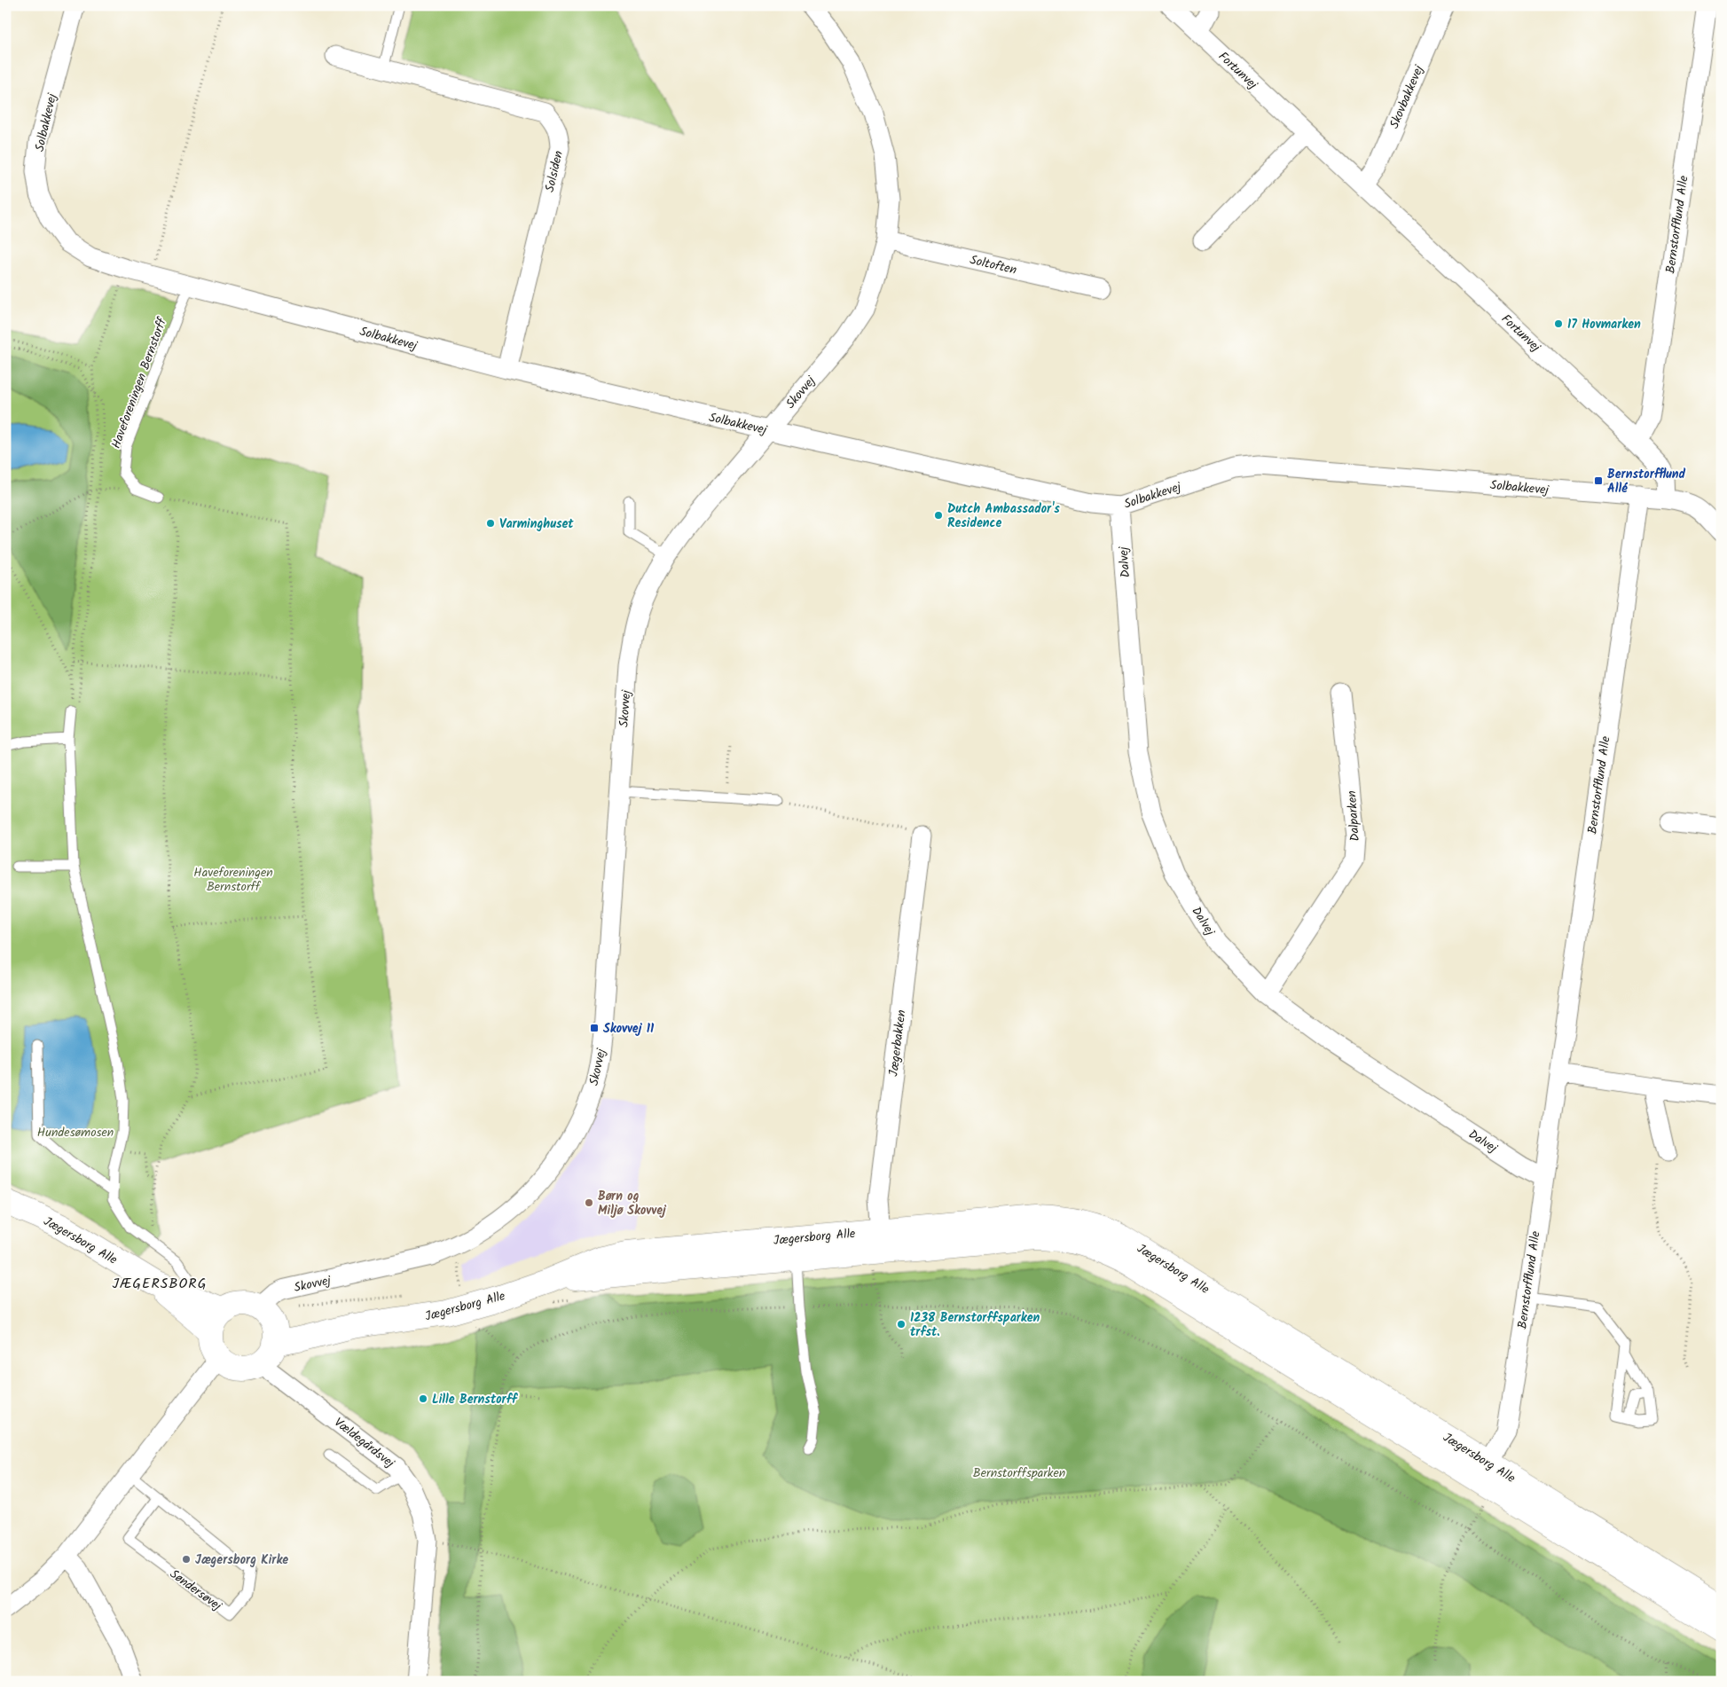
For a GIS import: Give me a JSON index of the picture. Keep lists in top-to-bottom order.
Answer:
{
  "streets": {
    "street": [
      "Fortunvej",
      "Skovbakkevej",
      "Solbakkevej",
      "Solsiden",
      "Bernstorfflund Alle",
      "Soltoften",
      "Skovvej",
      "Dalvej",
      "Dalparken",
      "Jægerbakken",
      "Jægersborg Alle",
      "Vældegårdsvej"
    ],
    "lane": ["Haveforeningen Bernstorff", "Søndersøvej"]
  },
  "crossings": [
    ["Fortunvej", "Skovbakkevej"],
    ["Fortunvej", "Solbakkevej"],
    ["Fortunvej", "Bernstorfflund Alle"],
    ["Solbakkevej", "Solsiden"],
    ["Solbakkevej", "Bernstorfflund Alle"],
    ["Solbakkevej", "Haveforeningen Bernstorff"],
    ["Solbakkevej", "Skovvej"],
    ["Solbakkevej", "Dalvej"],
    ["Bernstorfflund Alle", "Dalvej"],
    ["Bernstorfflund Alle", "Jægersborg Alle"],
    ["Soltoften", "Skovvej"],
    ["Skovvej", "Jægersborg Alle"],
    ["Skovvej", "Vældegårdsvej"],
    ["Dalvej", "Dalparken"],
    ["Jægerbakken", "Jægersborg Alle"],
    ["Jægersborg Alle", "Vældegårdsvej"]
  ],
  "districts": ["JÆGERSBORG"],
  "parks": ["Haveforeningen Bernstorff", "Hundesømosen", "Bernstorffsparken"],
  "places": {
    "other": [
      "17 Hovmarken",
      "Dutch Ambassador's Residence",
      "Varminghuset",
      "Børn og Miljø Skovvej",
      "1238 Bernstorffsparken trfst.",
      "Lille Bernstorff",
      "Jægersborg Kirke"
    ],
    "transit": ["Bernstorfflund Allé", "Skovvej 11"]
  }
}
